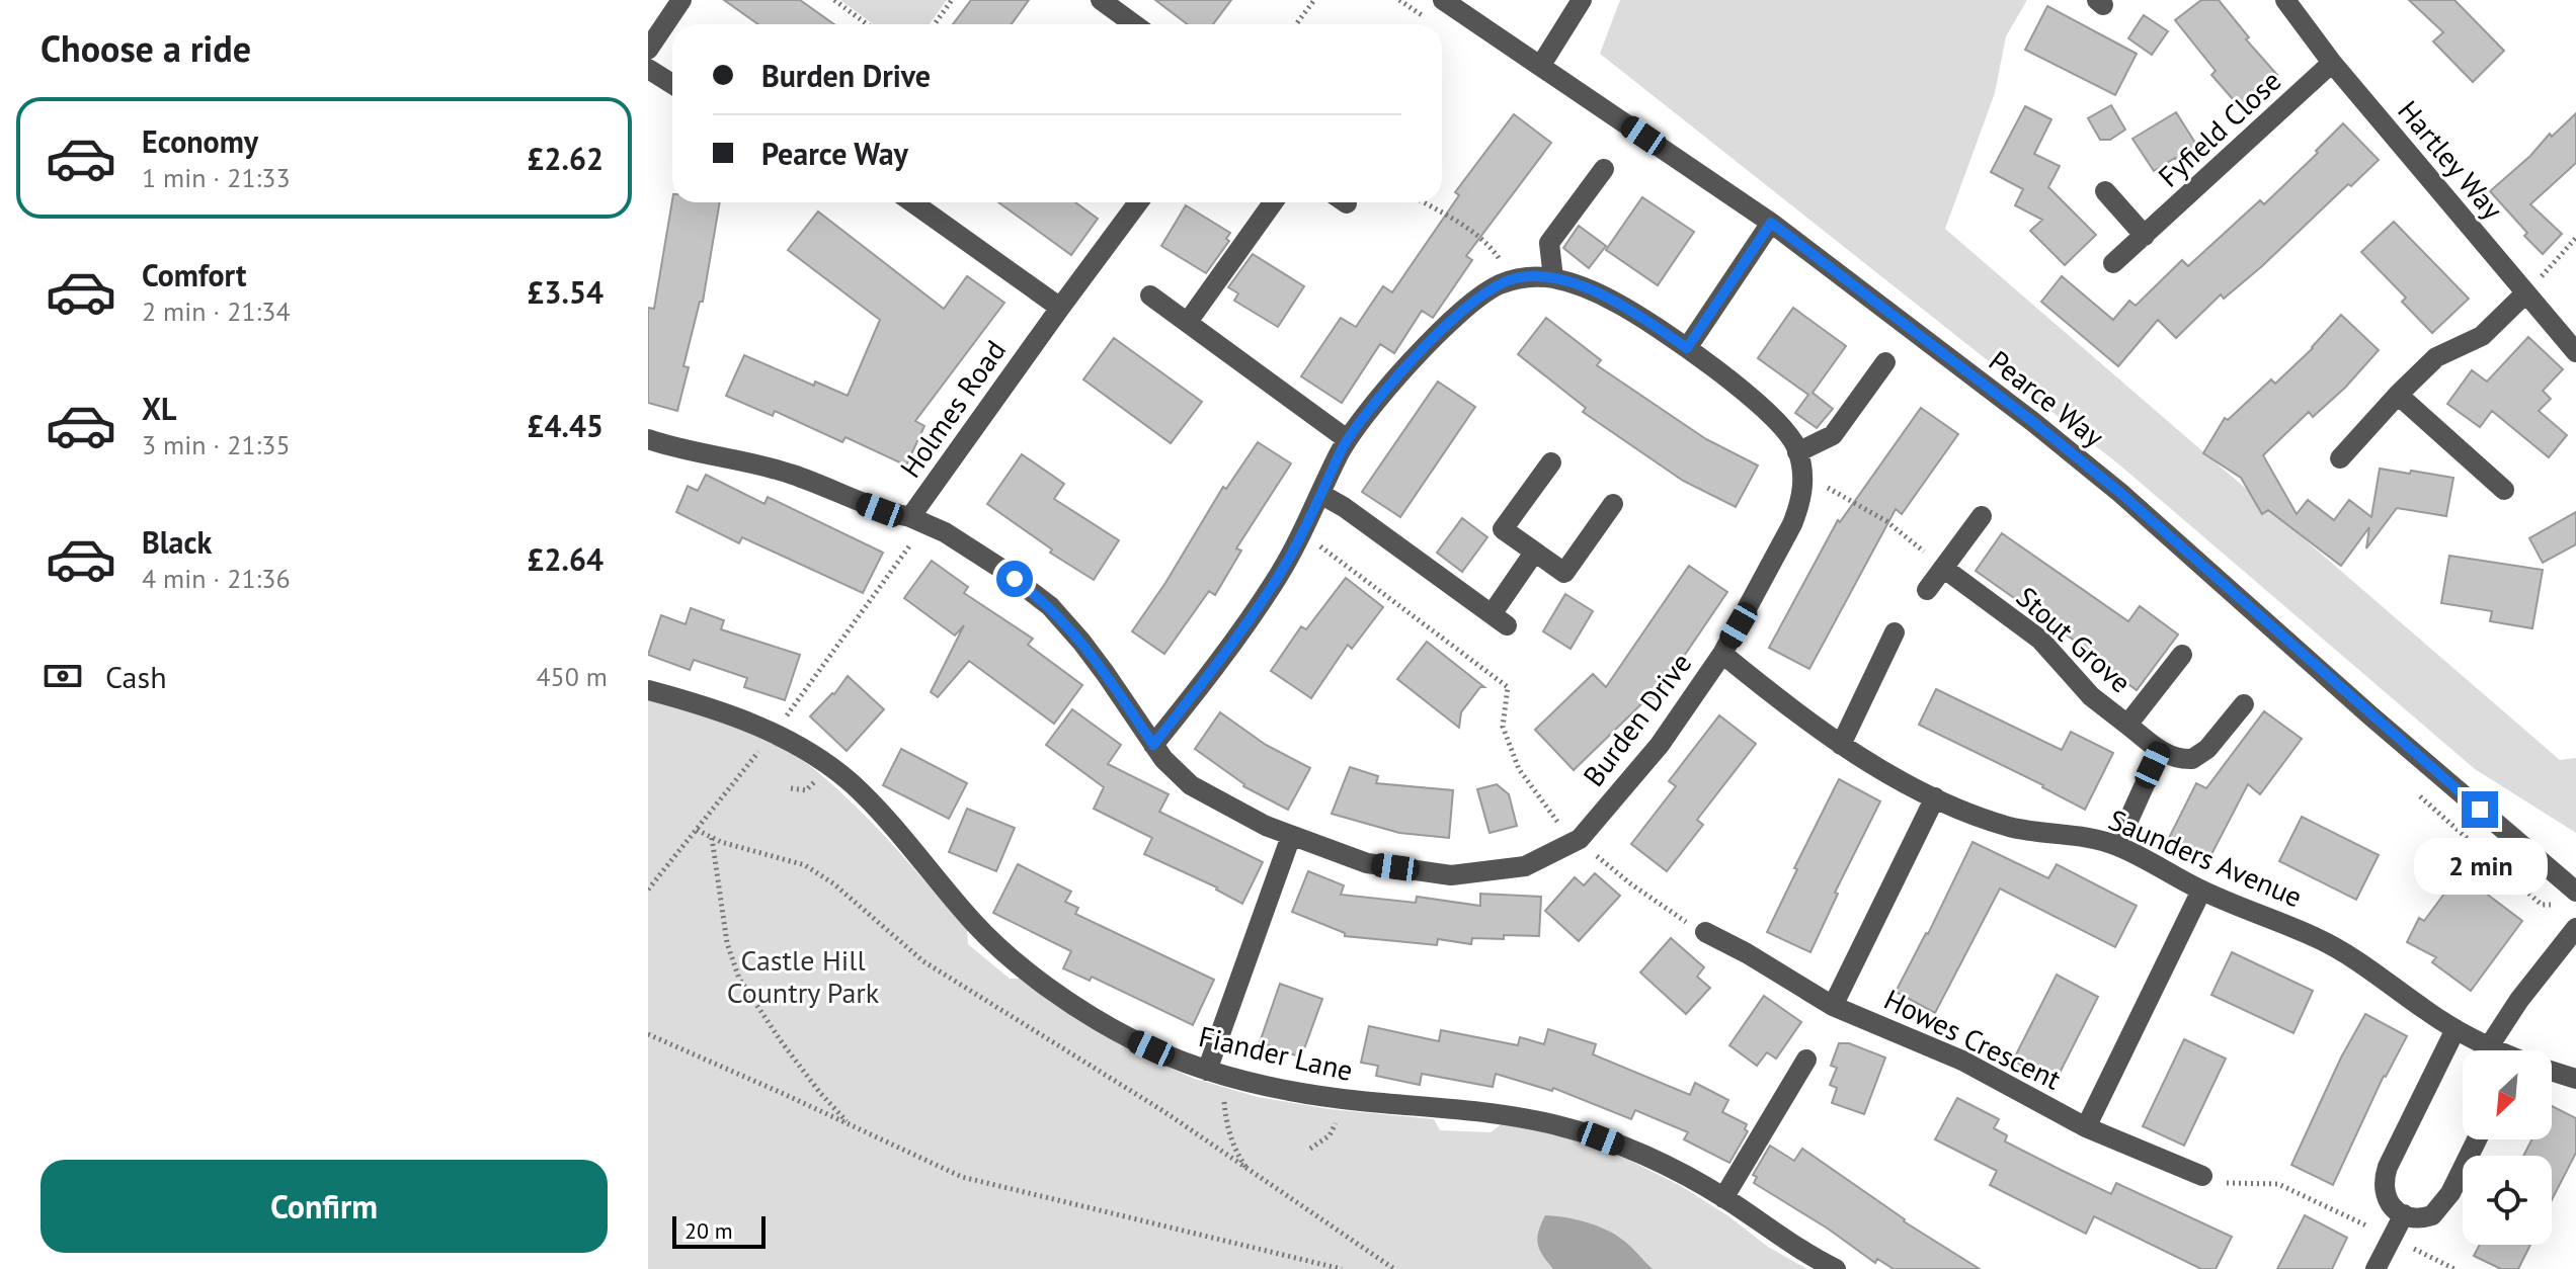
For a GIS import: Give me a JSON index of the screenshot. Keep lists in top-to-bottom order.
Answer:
{
  "streets": {
    "street": [
      "Fyfield Close",
      "Hartley Way",
      "Pearce Way",
      "Holmes Road",
      "Stout Grove",
      "Burden Drive",
      "Saunders Avenue",
      "Howes Crescent",
      "Fiander Lane"
    ]
  },
  "crossings": [
    ["Fyfield Close", "Hartley Way"],
    ["Holmes Road", "Burden Drive"],
    ["Burden Drive", "Saunders Avenue"]
  ],
  "parks": ["Castle Hill Country Park"],
  "scale_bar": "20 m",
  "north": "bottom left",
  "page": {
    "heading": "Choose a ride",
    "banner": ["Burden Drive", "Pearce Way"],
    "list": [
      {
        "name": "Economy",
        "note": "1 min · 21:33",
        "value": "£2.62"
      },
      {
        "name": "Comfort",
        "note": "2 min · 21:34",
        "value": "£3.54"
      },
      {
        "name": "XL",
        "note": "3 min · 21:35",
        "value": "£4.45"
      },
      {
        "name": "Black",
        "note": "4 min · 21:36",
        "value": "£2.64"
      }
    ],
    "pay": ["Cash", "450 m"],
    "bubble": "2 min",
    "buttons": "Confirm",
    "scale": "20 m"
  }
}
